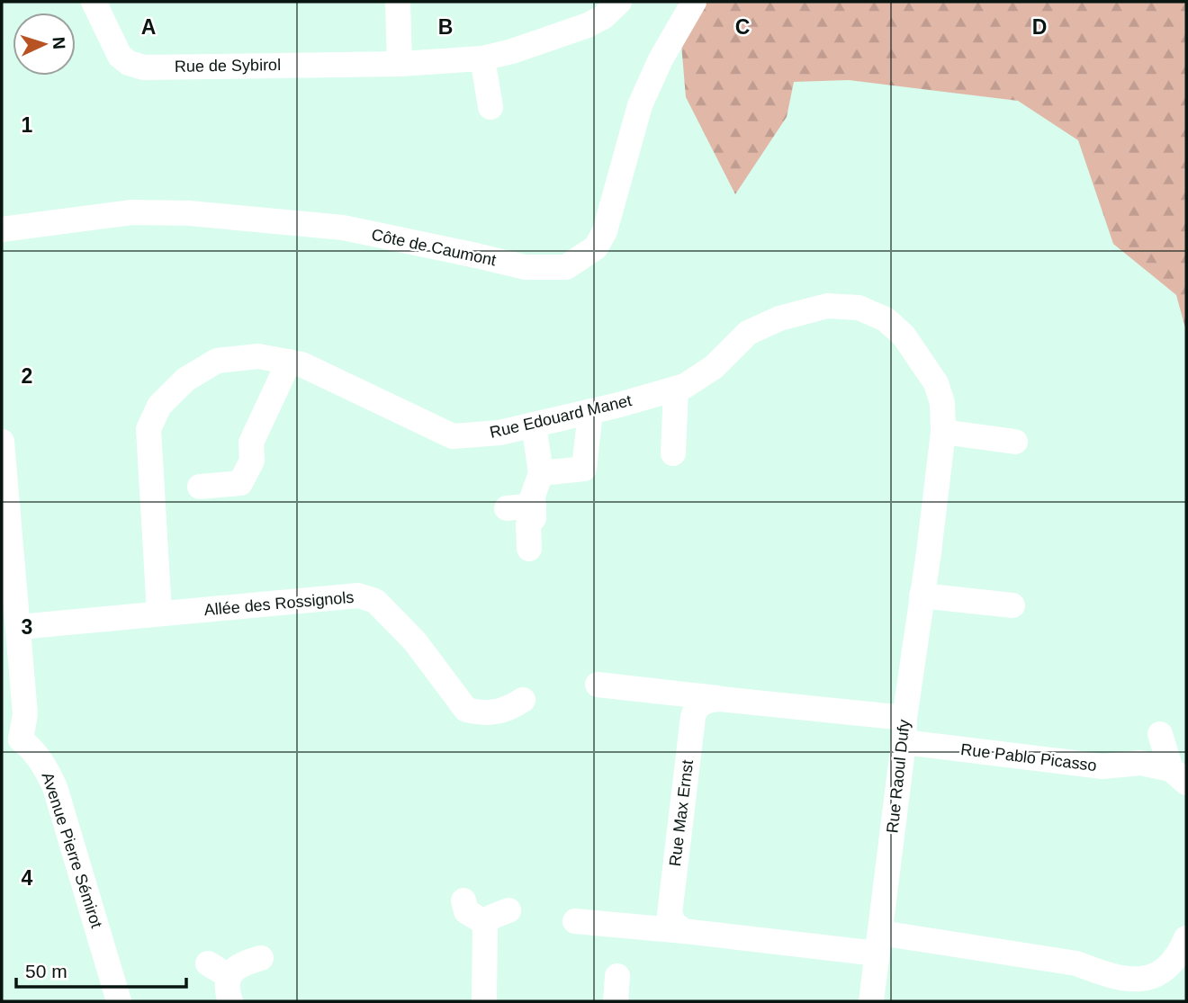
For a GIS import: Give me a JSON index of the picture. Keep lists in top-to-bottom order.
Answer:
{
  "streets": {
    "street": [
      "Rue de Sybirol",
      "Côte de Caumont",
      "Rue Edouard Manet",
      "Allée des Rossignols",
      "Rue Pablo Picasso",
      "Rue Raoul Dufy",
      "Rue Max Ernst",
      "Avenue Pierre Sémirot"
    ]
  },
  "crossings": [
    ["Rue Edouard Manet", "Allée des Rossignols"],
    ["Rue Edouard Manet", "Rue Raoul Dufy"],
    ["Allée des Rossignols", "Avenue Pierre Sémirot"],
    ["Rue Pablo Picasso", "Rue Raoul Dufy"]
  ],
  "scale_bar": "50 m",
  "north": "right",
  "grid": {
    "columns": [
      "A",
      "B",
      "C",
      "D"
    ],
    "rows": [
      "1",
      "2",
      "3",
      "4"
    ]
  }
}
